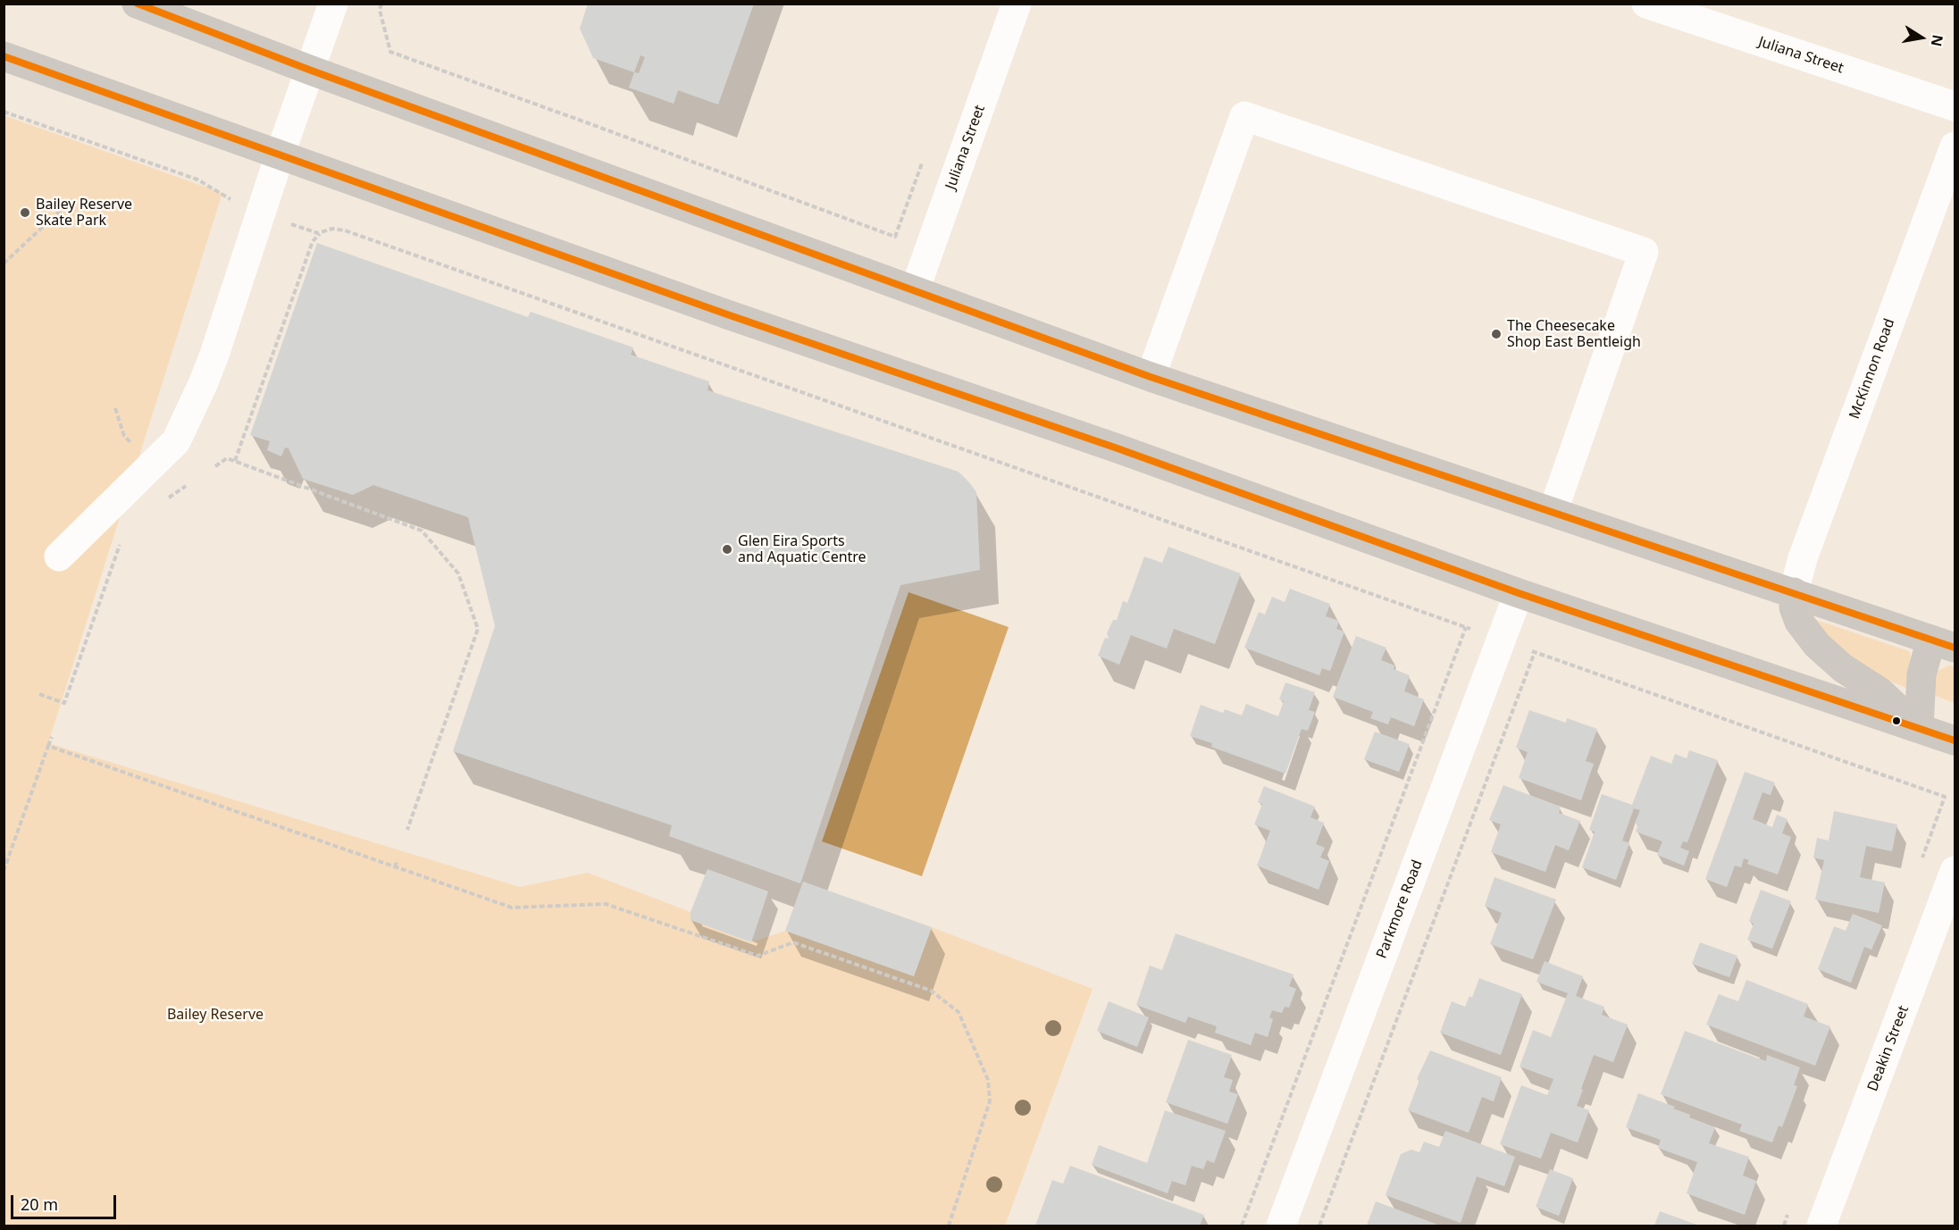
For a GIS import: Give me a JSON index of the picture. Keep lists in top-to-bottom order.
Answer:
{
  "streets": {
    "street": [
      "Juliana Street",
      "McKinnon Road",
      "Parkmore Road",
      "Deakin Street"
    ]
  },
  "parks": ["Bailey Reserve"],
  "places": ["Bailey Reserve Skate Park", "The Cheesecake Shop East Bentleigh", "Glen Eira Sports and Aquatic Centre"],
  "scale_bar": "20 m",
  "north": "right"
}
